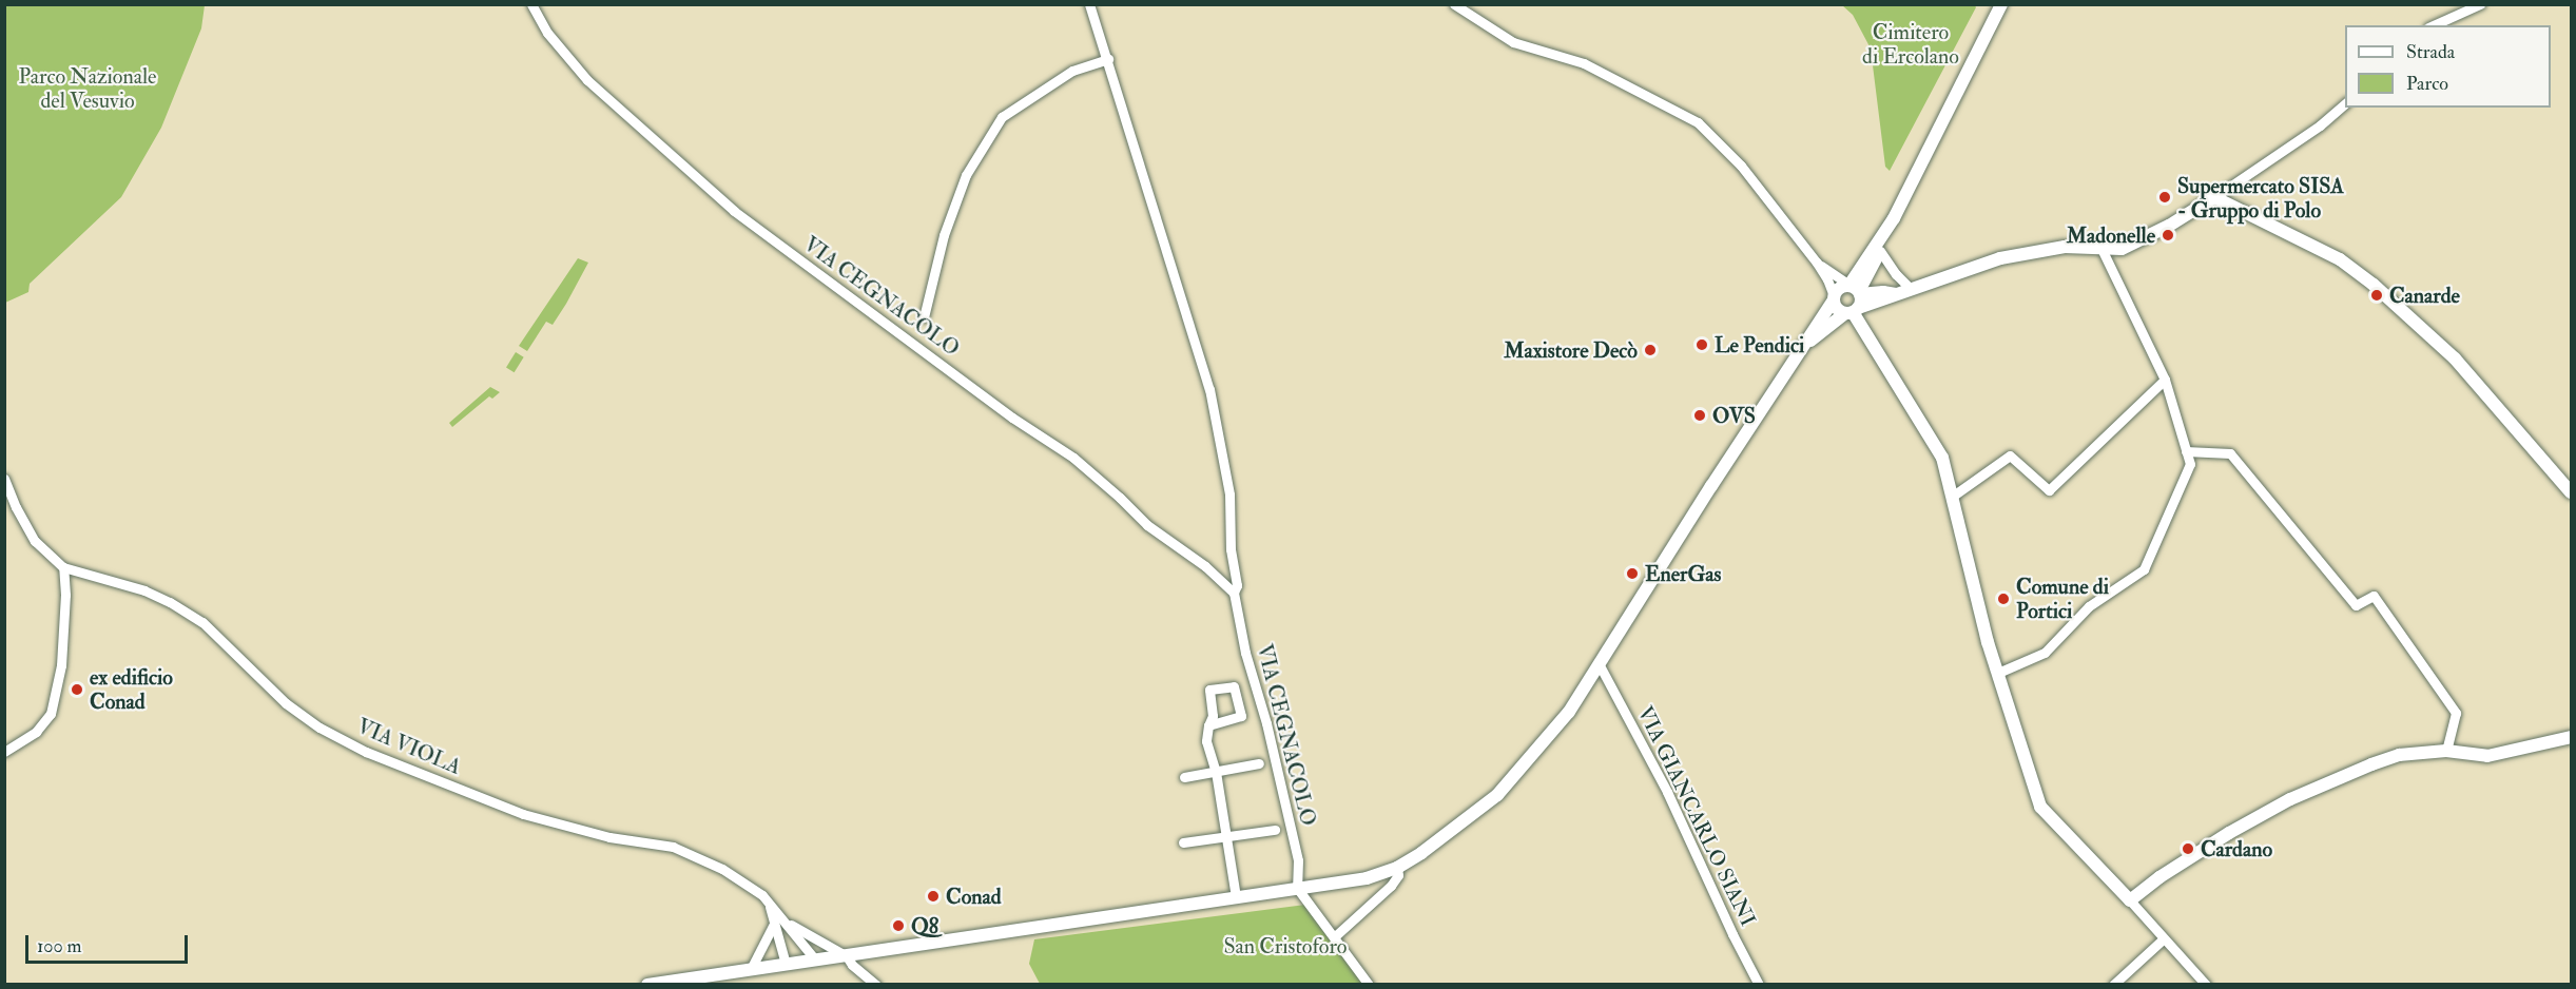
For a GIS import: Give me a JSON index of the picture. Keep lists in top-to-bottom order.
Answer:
{
  "streets": {
    "street": ["VIA CEGNACOLO", "VIA VIOLA", "VIA GIANCARLO SIANI"]
  },
  "parks": ["Cimitero di Ercolano", "Parco Nazionale del Vesuvio", "San Cristoforo"],
  "places": [
    "Supermercato SISA - Gruppo di Polo",
    "Madonelle",
    "Canarde",
    "Le Pendici",
    "Maxistore Decò",
    "OVS",
    "EnerGas",
    "Comune di Portici",
    "ex edificio Conad",
    "Cardano",
    "Conad",
    "Q8"
  ],
  "legend": ["Strada", "Parco"],
  "scale_bar": "100 m"
}
